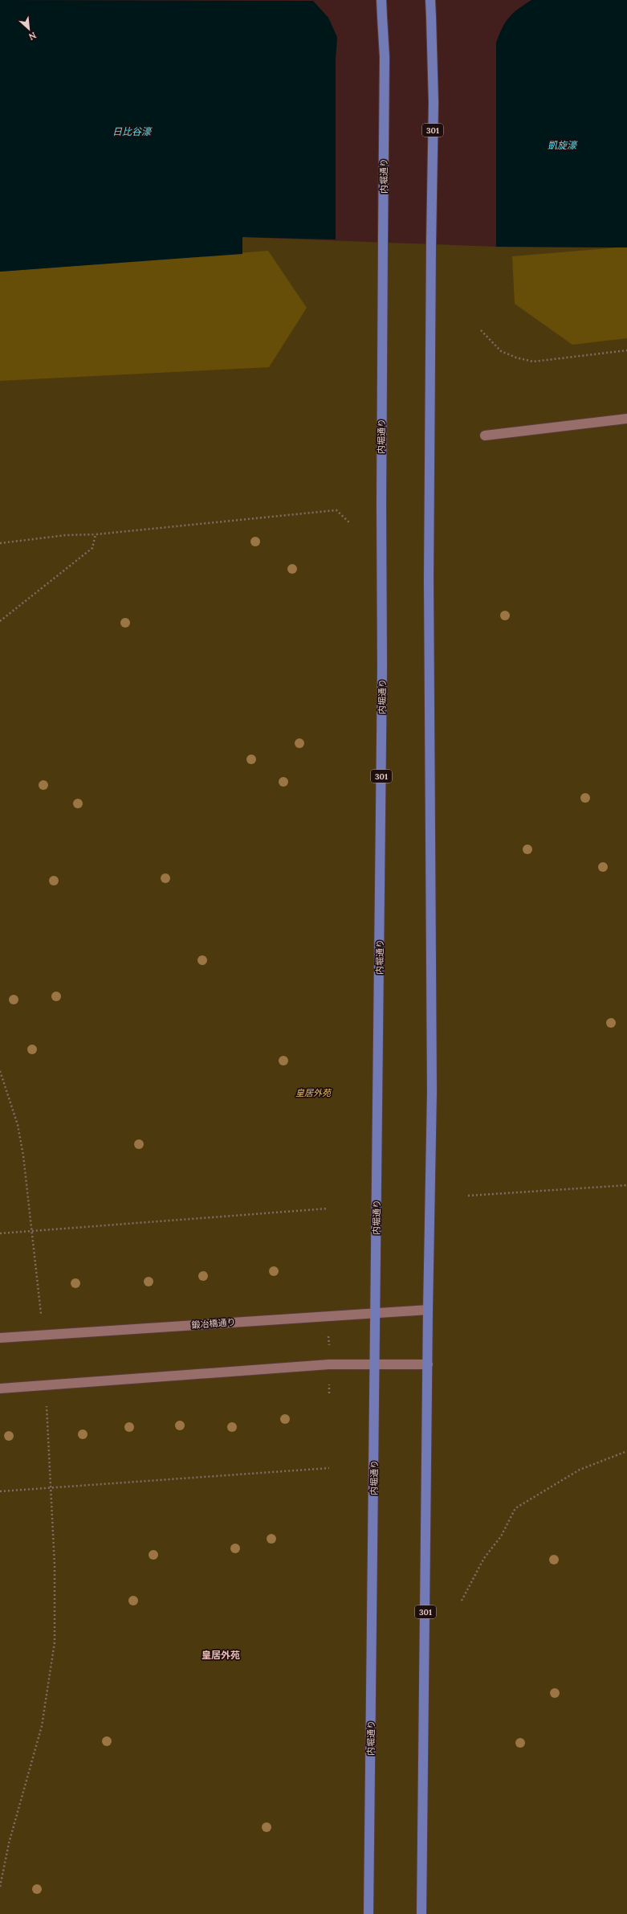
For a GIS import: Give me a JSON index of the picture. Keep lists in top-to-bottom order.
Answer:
{
  "streets": {
    "main road": ["301", "内堀通り", "鍛冶橋通り"]
  },
  "crossings": [
    ["301", "鍛冶橋通り"],
    ["内堀通り", "鍛冶橋通り"]
  ],
  "districts": ["皇居外苑"],
  "water": ["日比谷濠", "凱旋濠"],
  "parks": ["皇居外苑"],
  "north": "bottom right"
}
